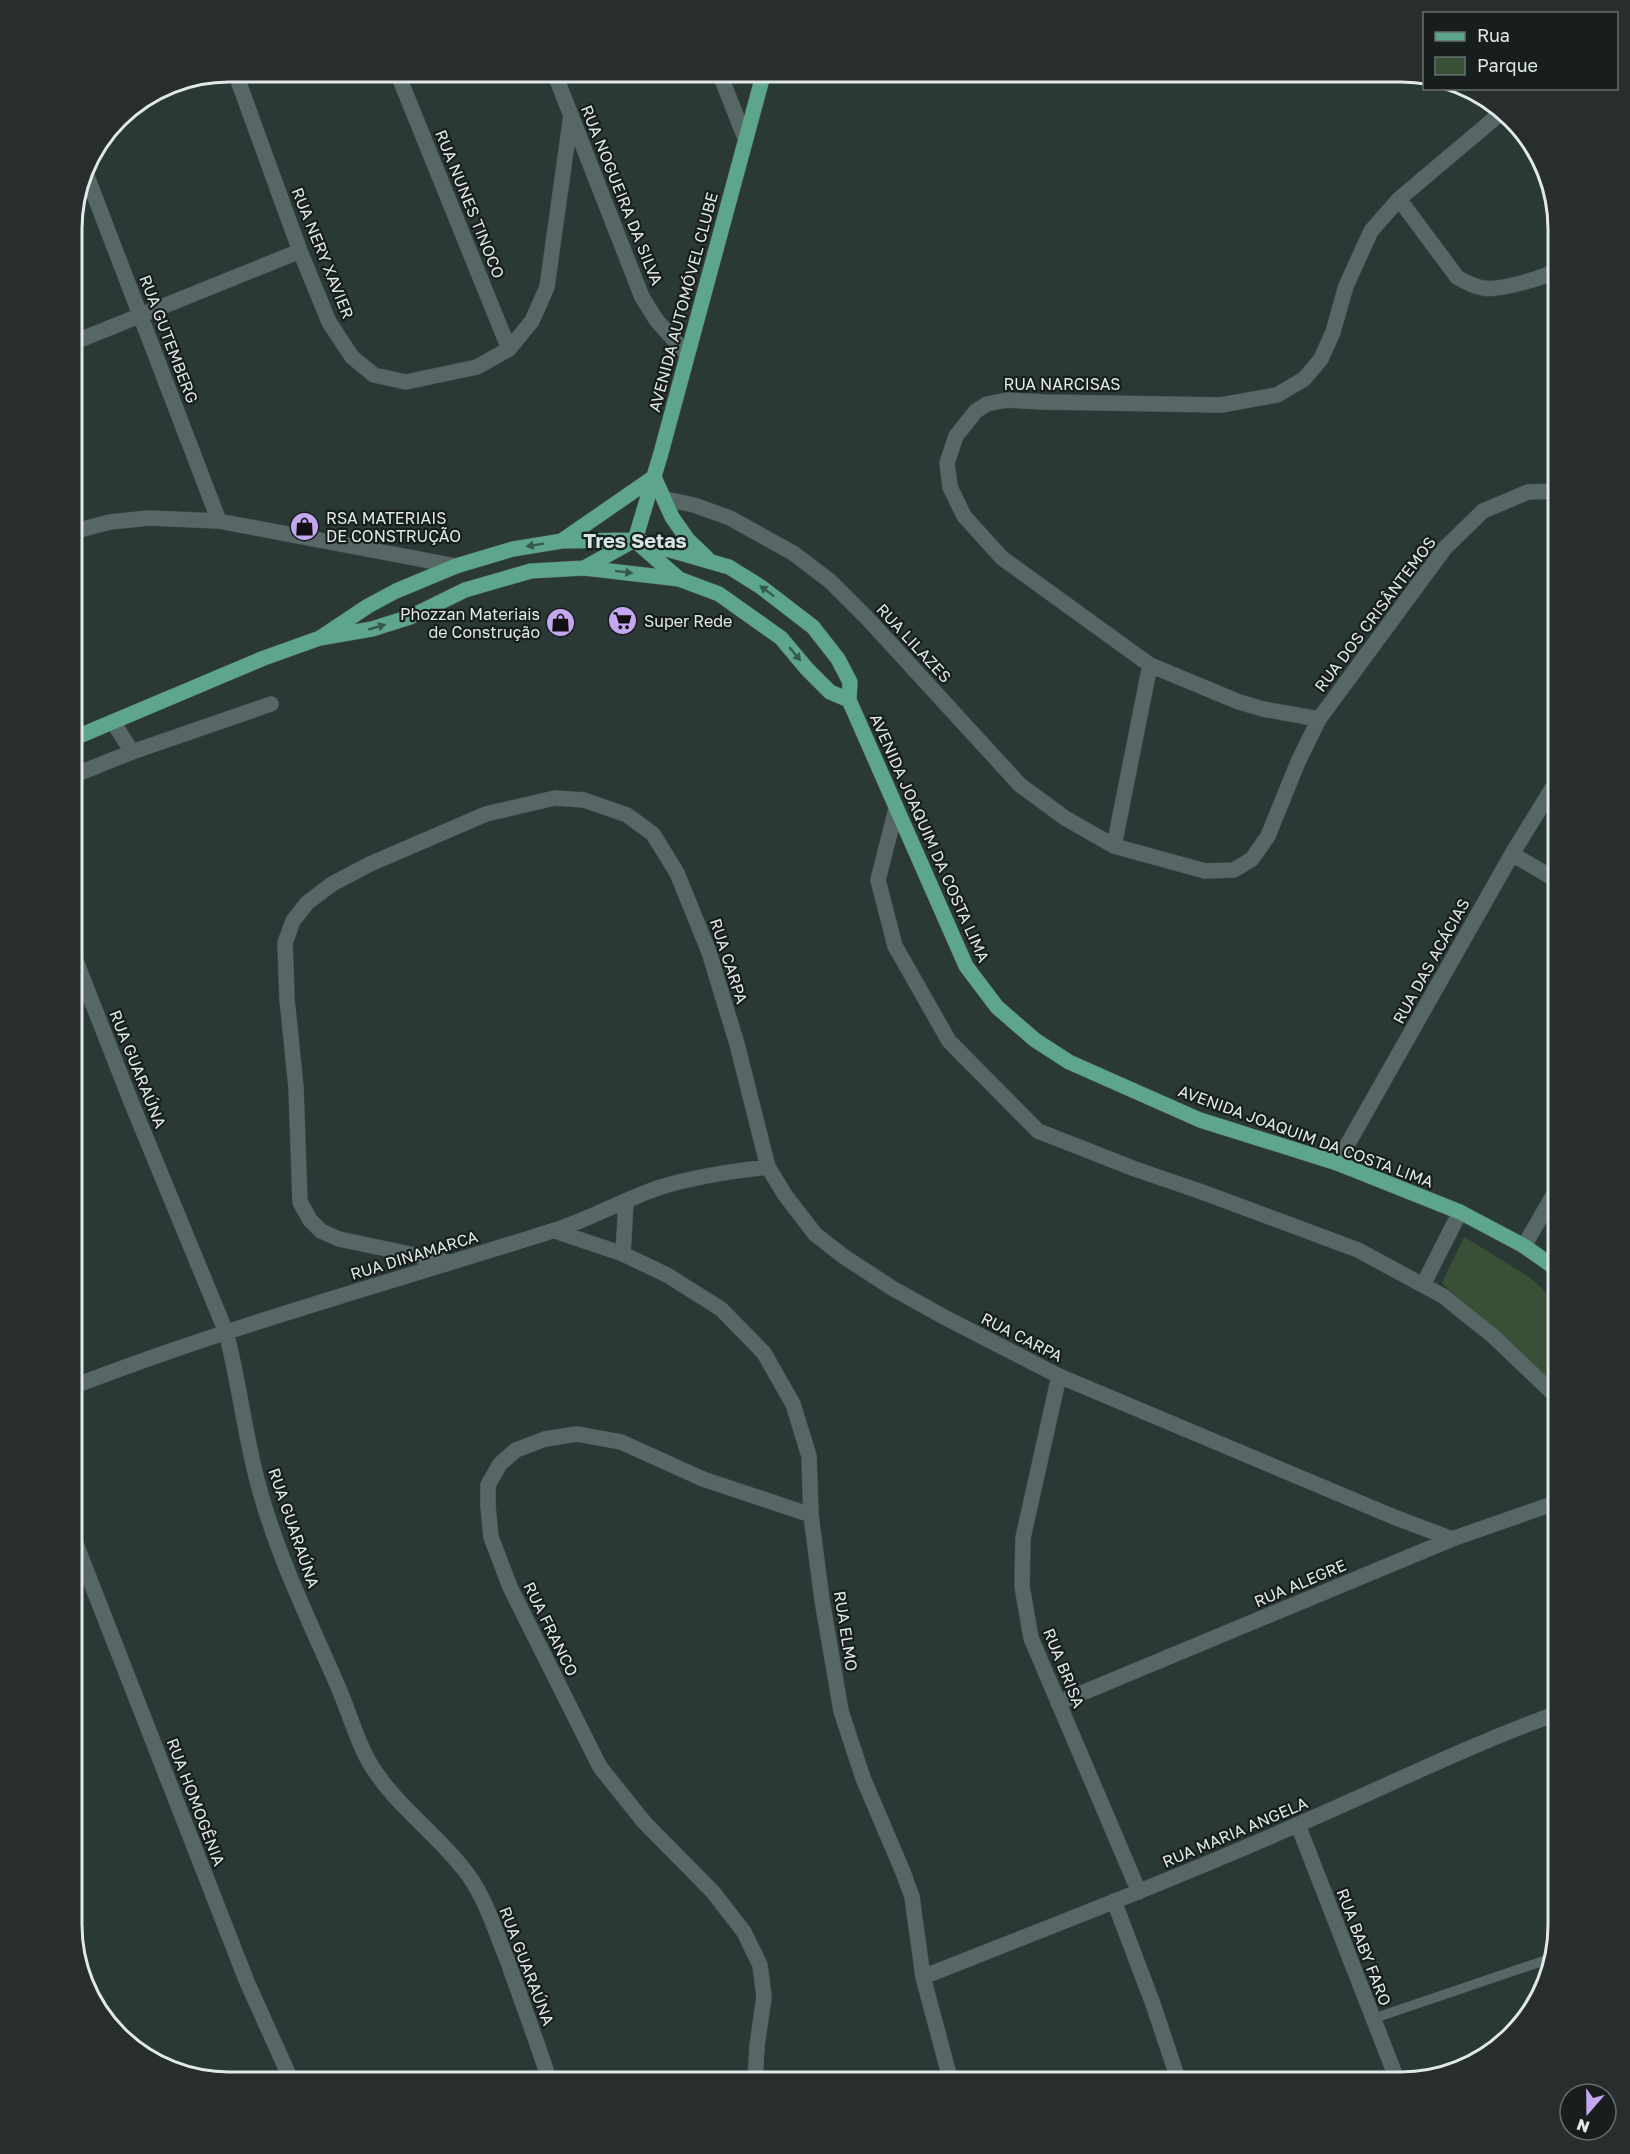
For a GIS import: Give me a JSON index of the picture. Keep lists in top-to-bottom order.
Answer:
{
  "streets": {
    "main road": ["AVENIDA AUTOMÓVEL CLUBE", "AVENIDA JOAQUIM DA COSTA LIMA"],
    "street": [
      "RUA NOGUEIRA DA SILVA",
      "RUA NUNES TINOCO",
      "RUA NERY XAVIER",
      "RUA GUTEMBERG",
      "RUA NARCISAS",
      "RUA DOS CRISÂNTEMOS",
      "RUA LILAZES",
      "RUA CARPA",
      "RUA DAS ACÁCIAS",
      "RUA GUARAÚNA",
      "RUA DINAMARCA",
      "RUA ALEGRE",
      "RUA FRANCO",
      "RUA ELMO",
      "RUA BRISA",
      "RUA HOMOGÊNIA",
      "RUA MARIA ANGELA",
      "RUA BABY FARO"
    ]
  },
  "crossings": [
    ["RUA NOGUEIRA DA SILVA", "RUA NERY XAVIER"],
    ["RUA NOGUEIRA DA SILVA", "AVENIDA AUTOMÓVEL CLUBE"],
    ["RUA NUNES TINOCO", "RUA NERY XAVIER"],
    ["AVENIDA AUTOMÓVEL CLUBE", "AVENIDA JOAQUIM DA COSTA LIMA"],
    ["RUA NARCISAS", "RUA DOS CRISÂNTEMOS"],
    ["RUA NARCISAS", "RUA LILAZES"],
    ["RUA DOS CRISÂNTEMOS", "RUA LILAZES"],
    ["AVENIDA JOAQUIM DA COSTA LIMA", "RUA DAS ACÁCIAS"],
    ["RUA CARPA", "RUA DINAMARCA"],
    ["RUA CARPA", "RUA ALEGRE"],
    ["RUA CARPA", "RUA BRISA"],
    ["RUA GUARAÚNA", "RUA DINAMARCA"],
    ["RUA DINAMARCA", "RUA ELMO"],
    ["RUA ALEGRE", "RUA BRISA"],
    ["RUA FRANCO", "RUA ELMO"],
    ["RUA ELMO", "RUA MARIA ANGELA"],
    ["RUA BRISA", "RUA MARIA ANGELA"],
    ["RUA MARIA ANGELA", "RUA BABY FARO"]
  ],
  "districts": ["Tres Setas"],
  "places": {
    "shop": ["RSA MATERIAIS DE CONSTRUÇÃO", "Phozzan Materiais de Construção"],
    "supermarket": ["Super Rede"]
  },
  "legend": ["Rua", "Parque"],
  "north": "bottom"
}
